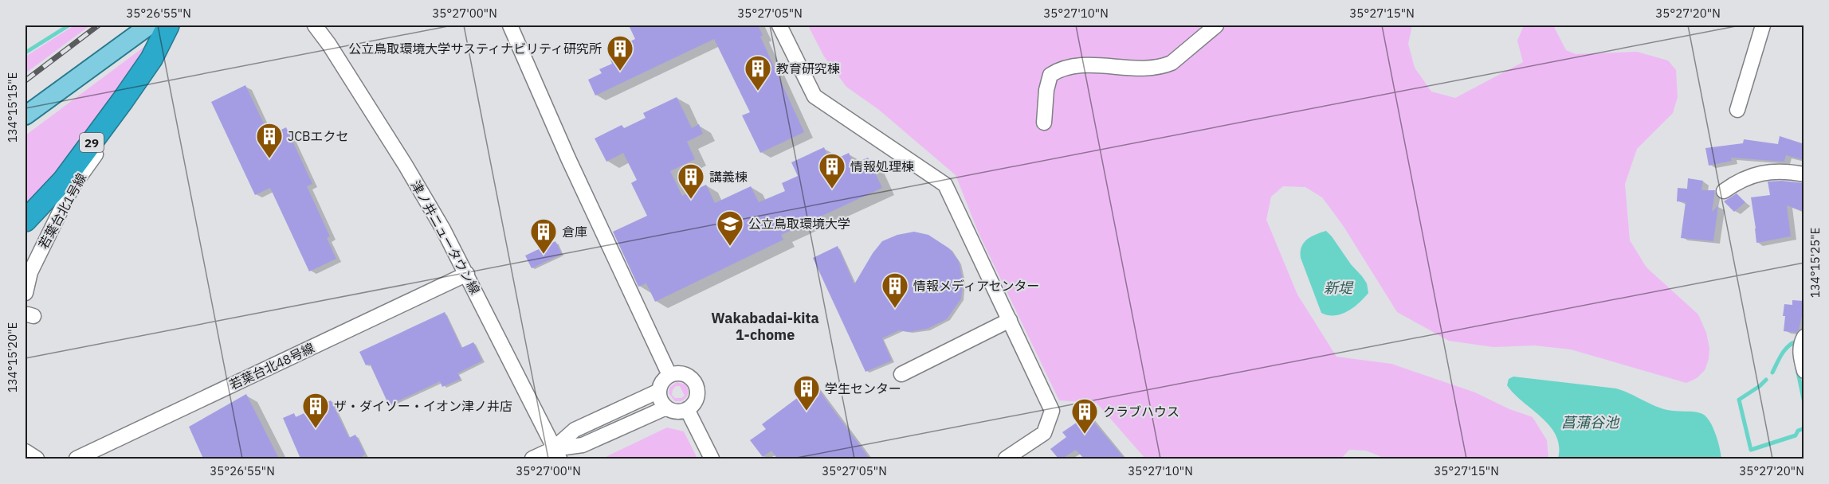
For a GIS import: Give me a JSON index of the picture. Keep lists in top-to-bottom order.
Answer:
{
  "streets": {
    "highway": ["29"],
    "street": ["若葉台北1号線", "津ノ井ニュータウン線", "若葉台北48号線"]
  },
  "crossings": [
    ["29", "若葉台北1号線"],
    ["津ノ井ニュータウン線", "若葉台北48号線"]
  ],
  "districts": ["Wakabadai-kita 1-chome"],
  "water": ["新堤", "菖蒲谷池"],
  "places": {
    "building": [
      "公立鳥取環境大学サスティナビリティ研究所",
      "教育研究棟",
      "JCBエクセ",
      "情報処理棟",
      "講義棟",
      "倉庫",
      "情報メディアセンター",
      "学生センター",
      "ザ・ダイソー・イオン津ノ井店",
      "クラブハウス"
    ],
    "school or university": ["公立鳥取環境大学"]
  },
  "coordinates": [
    "35°26'55\"N",
    "35°27'00\"N",
    "35°27'05\"N",
    "35°27'10\"N",
    "35°27'15\"N",
    "35°27'20\"N",
    "134°15'15\"E",
    "134°15'25\"E",
    "134°15'20\"E"
  ]
}
